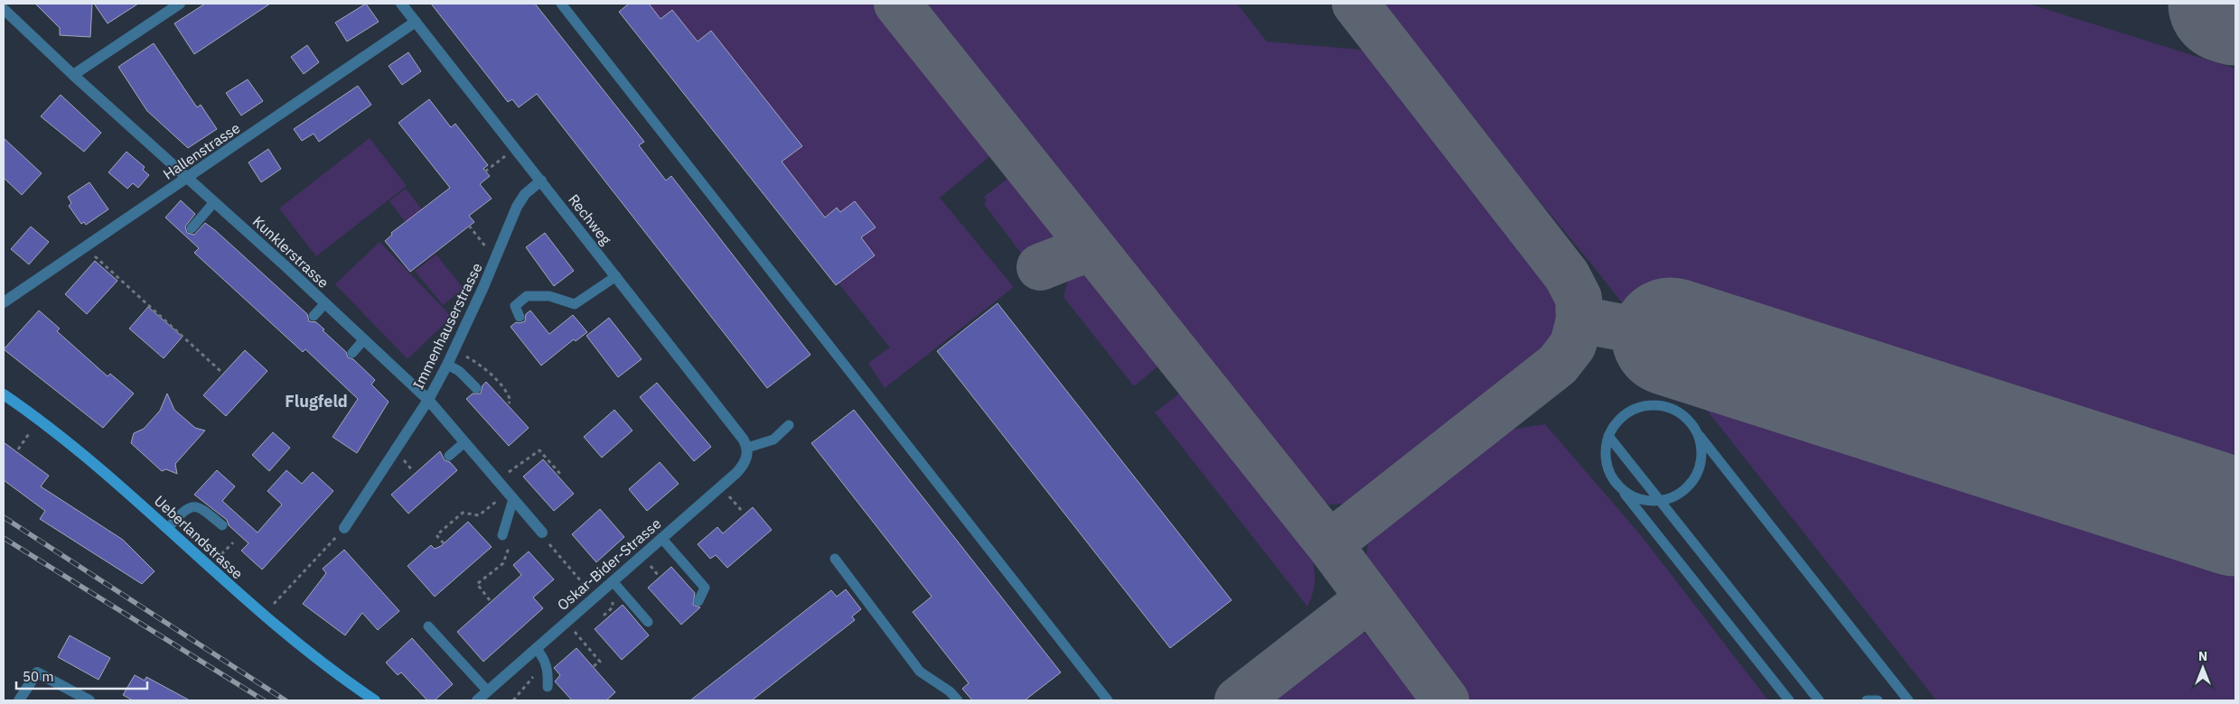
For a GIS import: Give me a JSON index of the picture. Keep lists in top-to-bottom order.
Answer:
{
  "streets": {
    "main road": ["Ueberlandstrasse"],
    "street": [
      "Hallenstrasse",
      "Rechweg",
      "Kunklerstrasse",
      "Immenhauserstrasse",
      "Oskar-Bider-Strasse"
    ]
  },
  "crossings": [
    ["Hallenstrasse", "Rechweg"],
    ["Hallenstrasse", "Kunklerstrasse"],
    ["Rechweg", "Immenhauserstrasse"],
    ["Rechweg", "Oskar-Bider-Strasse"],
    ["Kunklerstrasse", "Immenhauserstrasse"]
  ],
  "districts": ["Flugfeld"],
  "scale_bar": "50 m",
  "north": "top"
}
